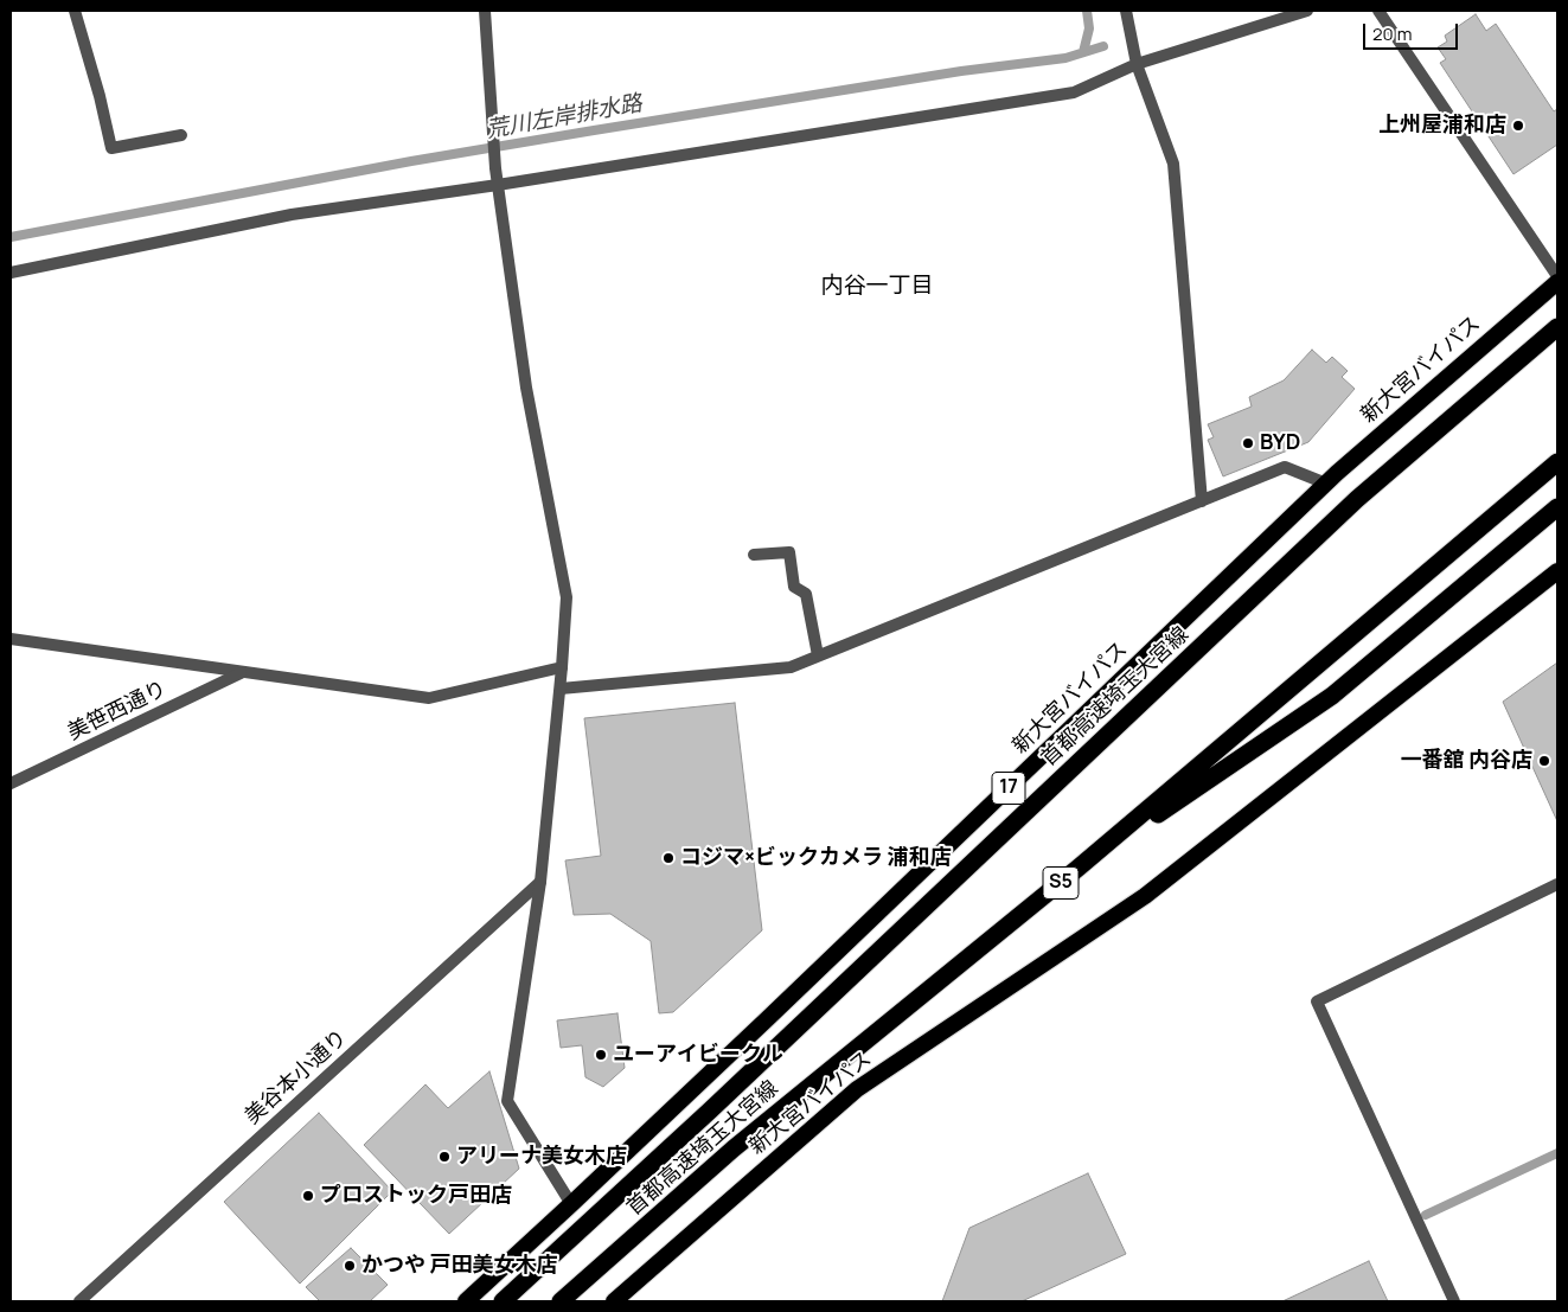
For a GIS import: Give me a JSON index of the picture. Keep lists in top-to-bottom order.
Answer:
{
  "streets": {
    "highway": [
      "新大宮バイパス",
      "首都高速埼玉大宮線",
      "17",
      "S5"
    ],
    "street": ["美笹西通り", "美谷本小通り"]
  },
  "districts": ["内谷一丁目"],
  "water": ["荒川左岸排水路"],
  "places": [
    "上州屋浦和店",
    "BYD",
    "一番舘 内谷店",
    "コジマ×ビックカメラ 浦和店",
    "ユーアイビークル",
    "アリーナ美女木店",
    "プロストック戸田店",
    "かつや 戸田美女木店"
  ],
  "scale_bar": "20 m"
}
